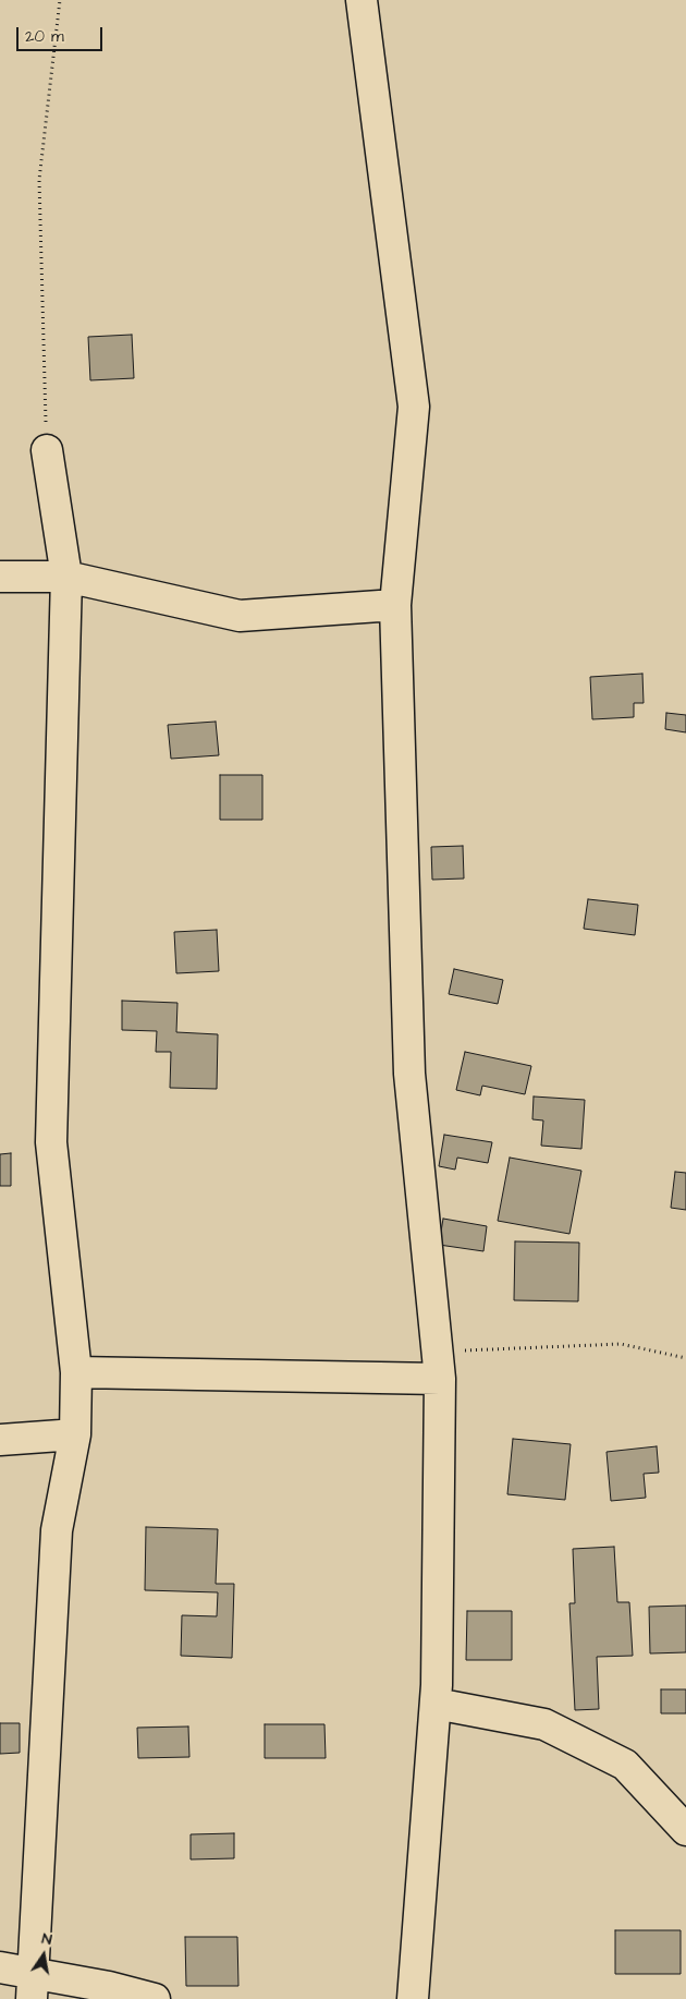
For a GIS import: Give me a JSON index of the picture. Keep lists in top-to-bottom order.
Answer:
{
  "scale_bar": "20 m",
  "north": "top"
}
